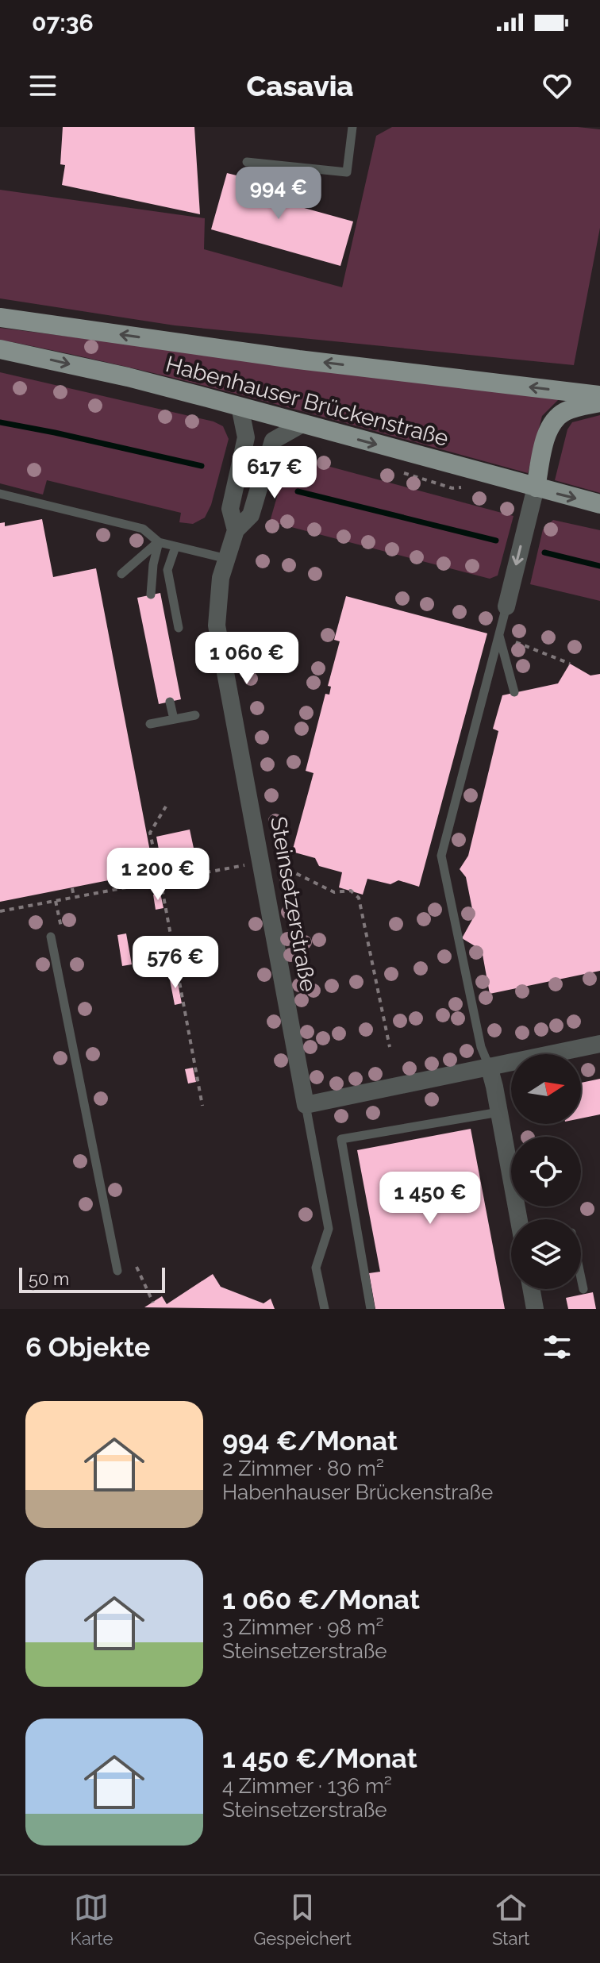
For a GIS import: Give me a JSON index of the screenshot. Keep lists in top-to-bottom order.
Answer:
{
  "streets": {
    "main road": ["Habenhauser Brückenstraße"],
    "street": ["Steinsetzerstraße"]
  },
  "crossings": [
    ["Habenhauser Brückenstraße", "Steinsetzerstraße"]
  ],
  "scale_bar": "50 m",
  "north": "right",
  "page": {
    "status": "07:36",
    "header": "Casavia",
    "price": [
      "994 €",
      "617 €",
      "1 060 €",
      "1 200 €",
      "576 €",
      "1 450 €"
    ],
    "scale": "50 m",
    "heading": "6 Objekte",
    "list": [
      {
        "name": "994 €/Monat",
        "note": "2 Zimmer · 80 m² · Habenhauser Brückenstraße"
      },
      {
        "name": "1 060 €/Monat",
        "note": "3 Zimmer · 98 m² · Steinsetzerstraße"
      },
      {
        "name": "1 450 €/Monat",
        "note": "4 Zimmer · 136 m² · Steinsetzerstraße"
      }
    ],
    "tabs": ["Karte", "Gespeichert", "Start"]
  }
}
